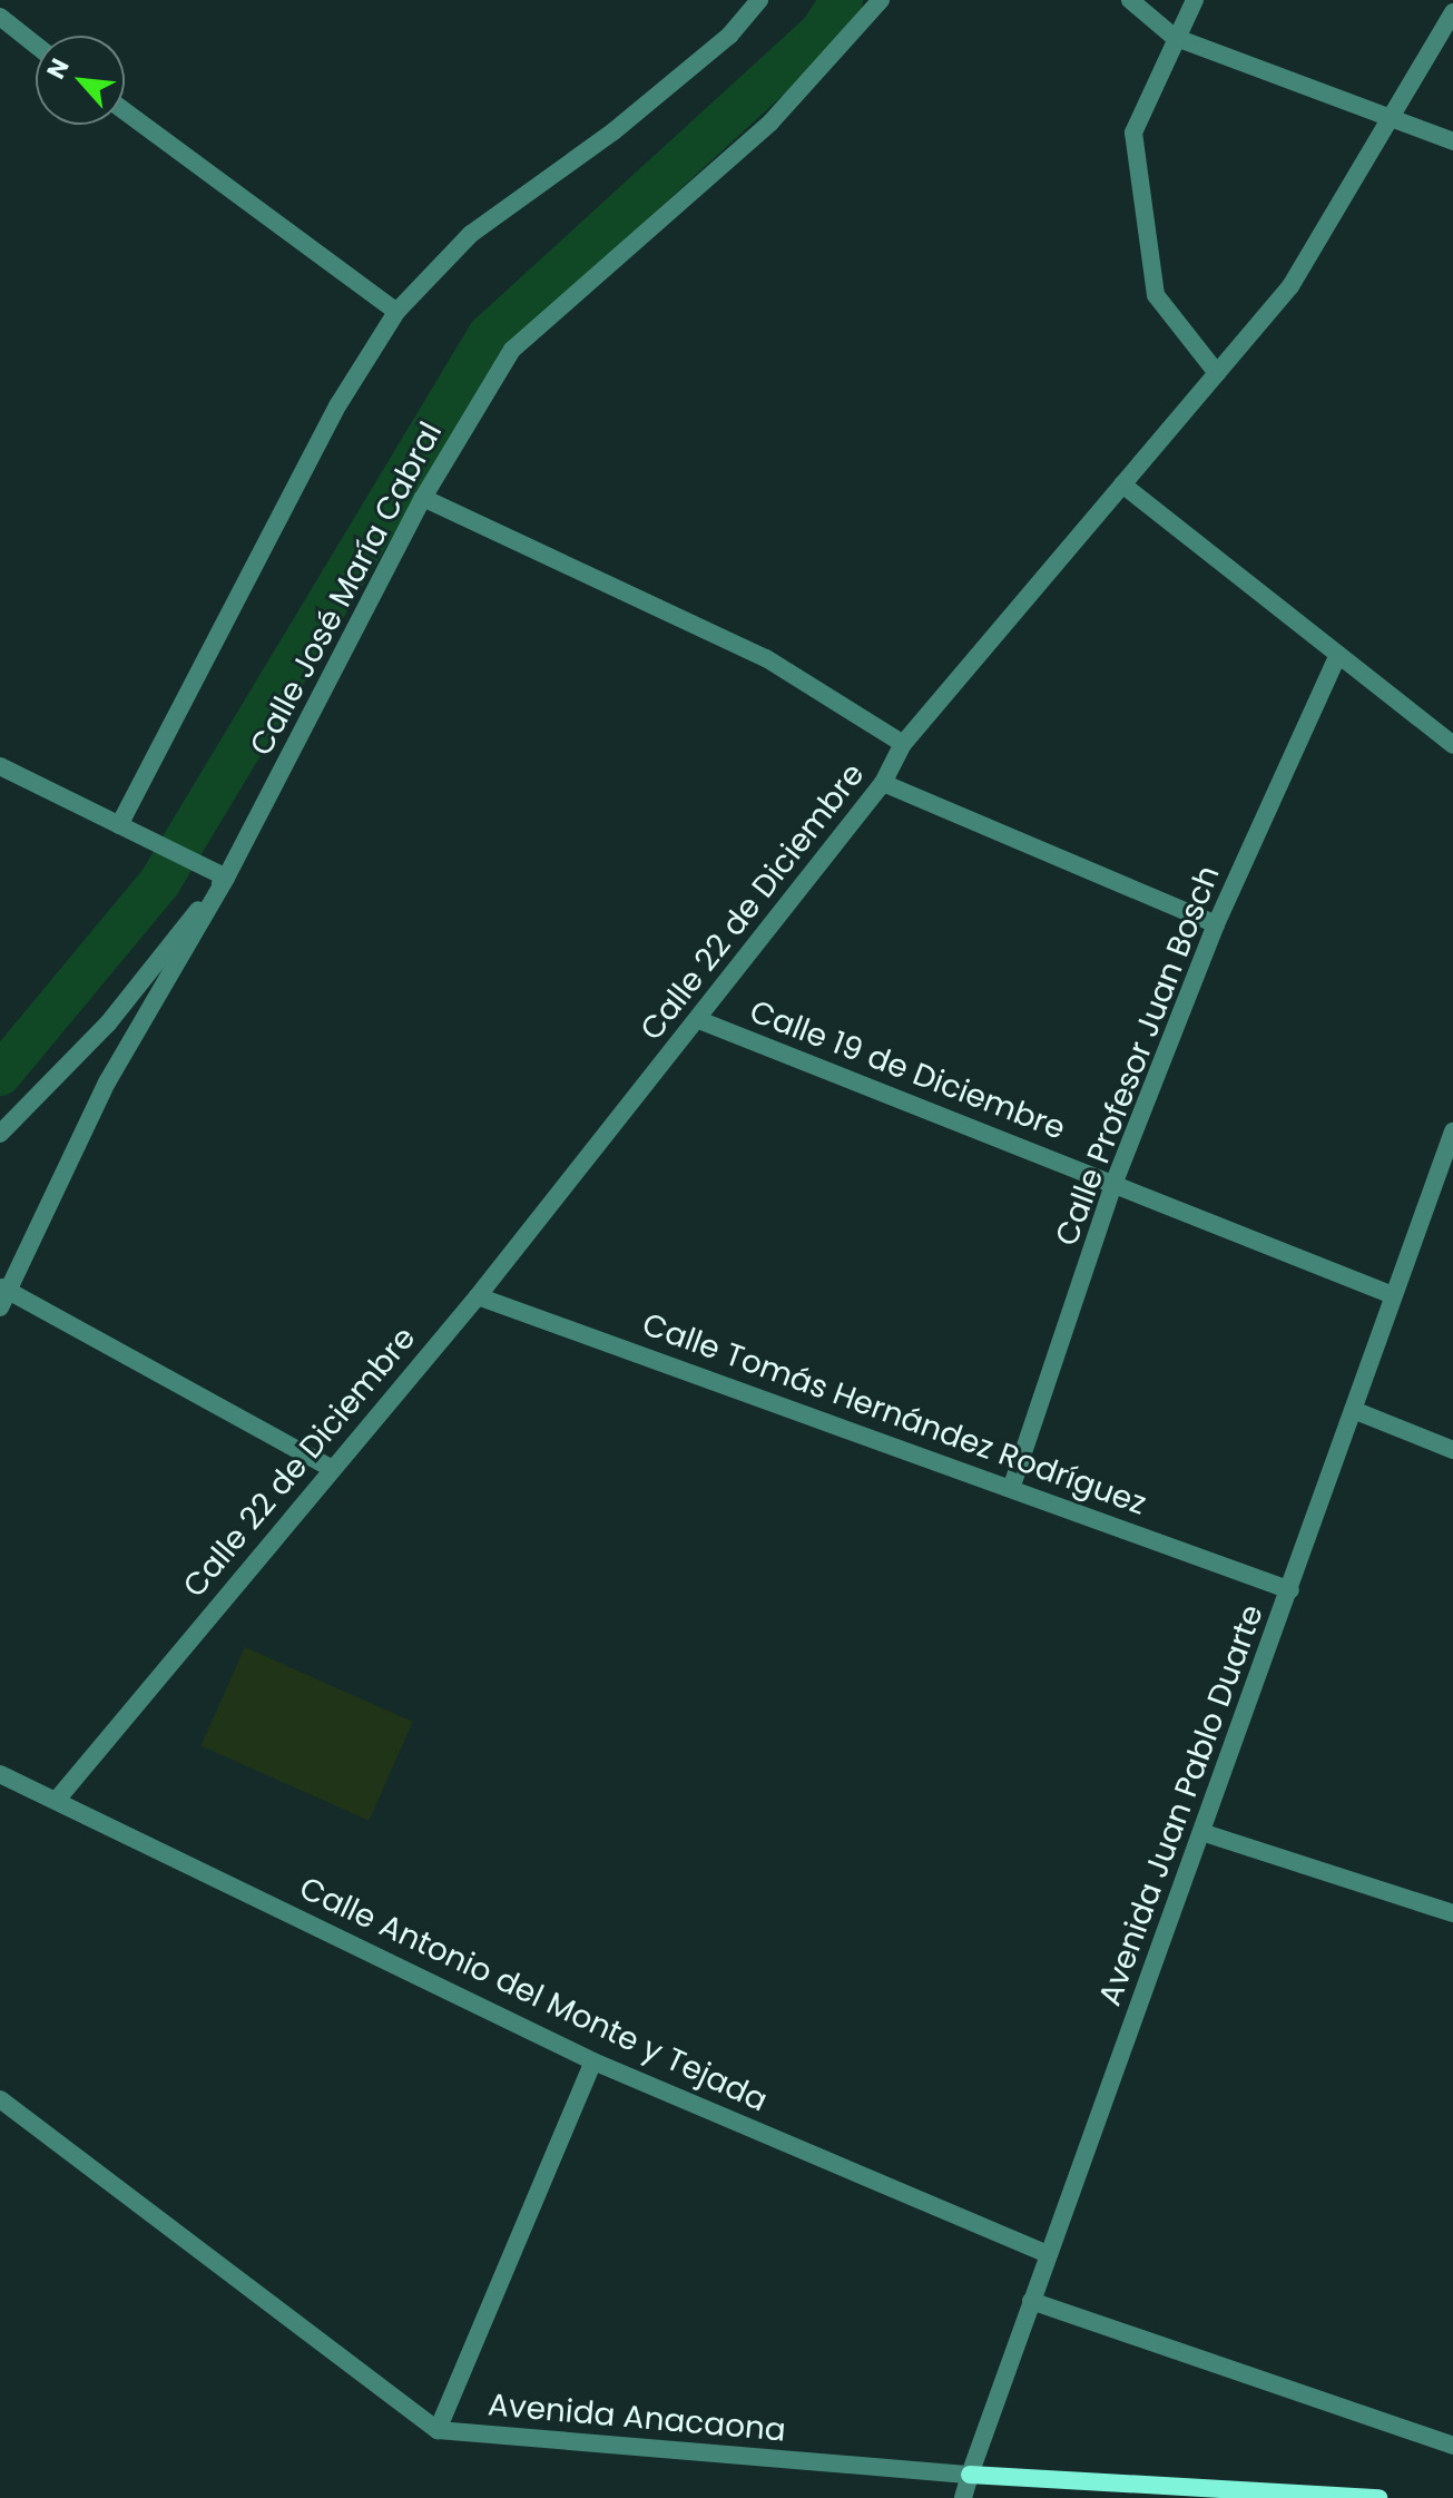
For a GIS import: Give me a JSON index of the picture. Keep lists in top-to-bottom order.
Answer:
{
  "streets": {
    "main road": ["Avenida Anacaona"],
    "street": [
      "Calle José María Cabral",
      "Calle 22 de Diciembre",
      "Calle Profesor Juan Bosch",
      "Calle 19 de Diciembre",
      "Calle Tomás Hernández Rodríguez",
      "Avenida Juan Pablo Duarte",
      "Calle Antonio del Monte y Tejada"
    ]
  },
  "crossings": [
    ["Calle 22 de Diciembre", "Calle 19 de Diciembre"],
    ["Calle 22 de Diciembre", "Calle Tomás Hernández Rodríguez"],
    ["Calle 22 de Diciembre", "Calle Antonio del Monte y Tejada"],
    ["Calle Profesor Juan Bosch", "Calle 19 de Diciembre"],
    ["Calle Profesor Juan Bosch", "Calle Tomás Hernández Rodríguez"],
    ["Calle 19 de Diciembre", "Avenida Juan Pablo Duarte"],
    ["Calle Tomás Hernández Rodríguez", "Avenida Juan Pablo Duarte"],
    ["Avenida Juan Pablo Duarte", "Calle Antonio del Monte y Tejada"],
    ["Avenida Juan Pablo Duarte", "Avenida Anacaona"]
  ],
  "north": "top left"
}
